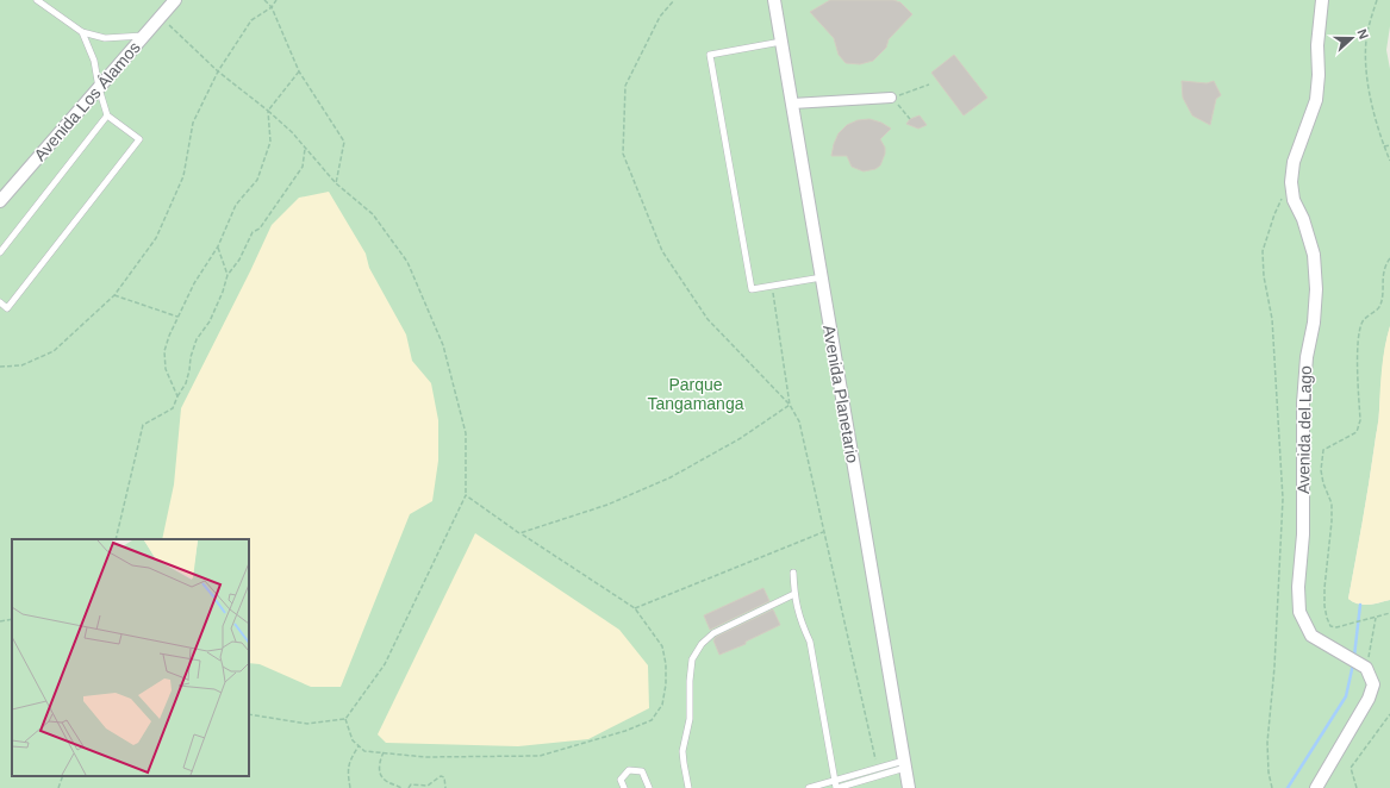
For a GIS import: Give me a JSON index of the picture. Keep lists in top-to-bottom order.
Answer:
{
  "streets": {
    "street": ["Avenida Los Álamos", "Avenida Planetario", "Avenida del Lago"]
  },
  "parks": ["Parque Tangamanga"],
  "north": "right"
}
